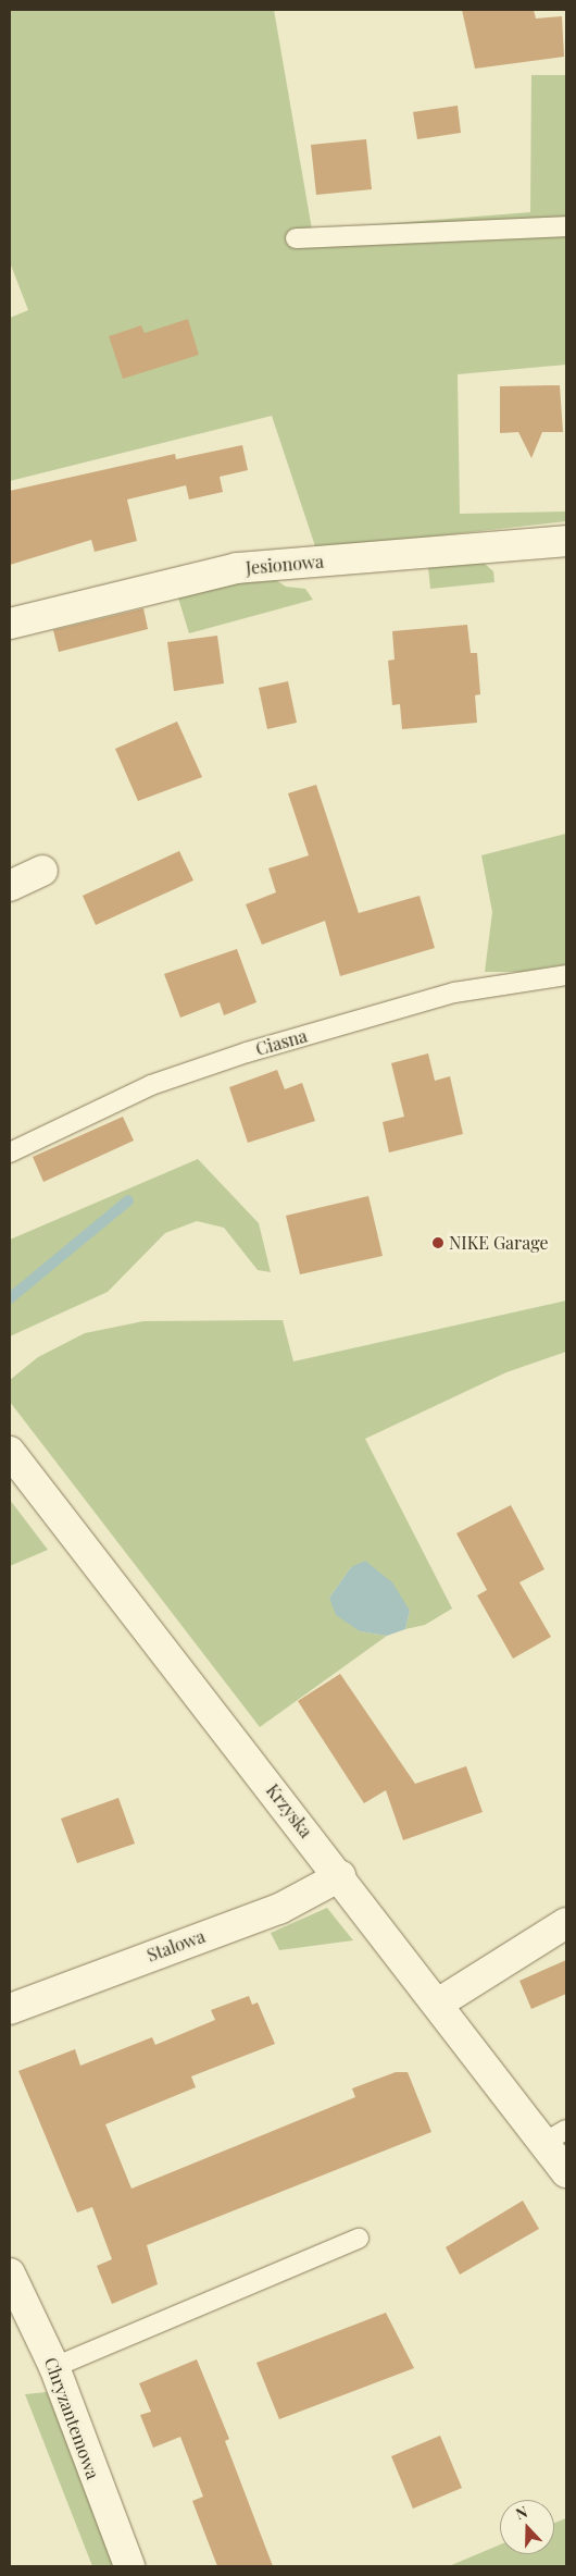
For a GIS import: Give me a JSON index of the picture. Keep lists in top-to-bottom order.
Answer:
{
  "streets": {
    "street": [
      "Jesionowa",
      "Krzyska",
      "Stalowa",
      "Chryzantemowa"
    ],
    "lane": ["Ciasna"]
  },
  "crossings": [
    ["Krzyska", "Stalowa"]
  ],
  "places": ["NIKE Garage"],
  "north": "top"
}
